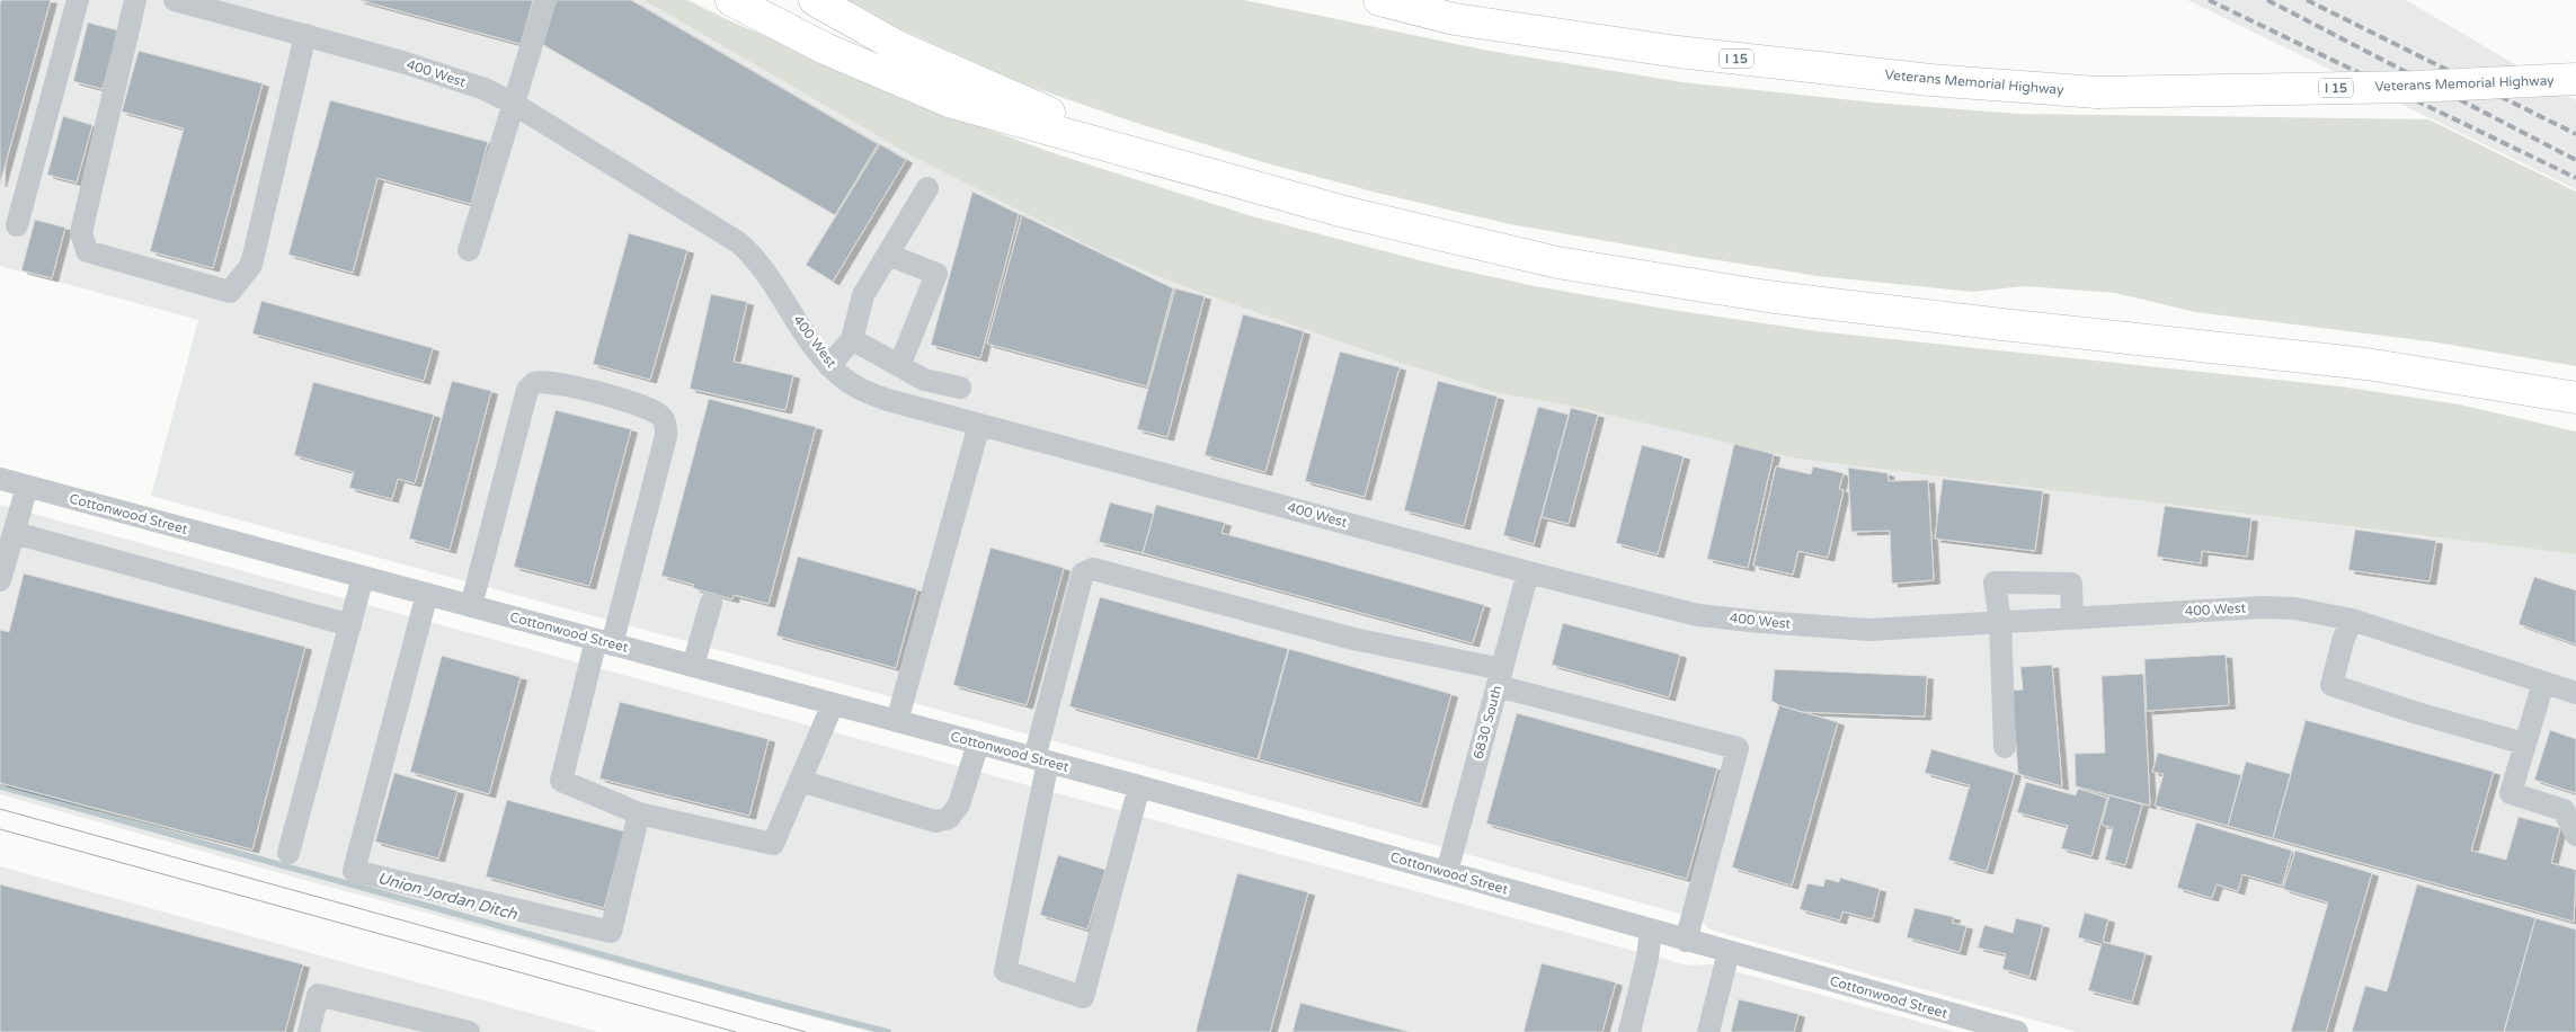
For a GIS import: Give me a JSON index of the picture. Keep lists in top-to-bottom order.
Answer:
{
  "streets": {
    "highway": ["I 15", "Veterans Memorial Highway"],
    "street": ["400 West", "Cottonwood Street", "6830 South"]
  },
  "crossings": [
    ["400 West", "6830 South"],
    ["Cottonwood Street", "6830 South"]
  ],
  "water": ["Union Jordan Ditch"]
}
